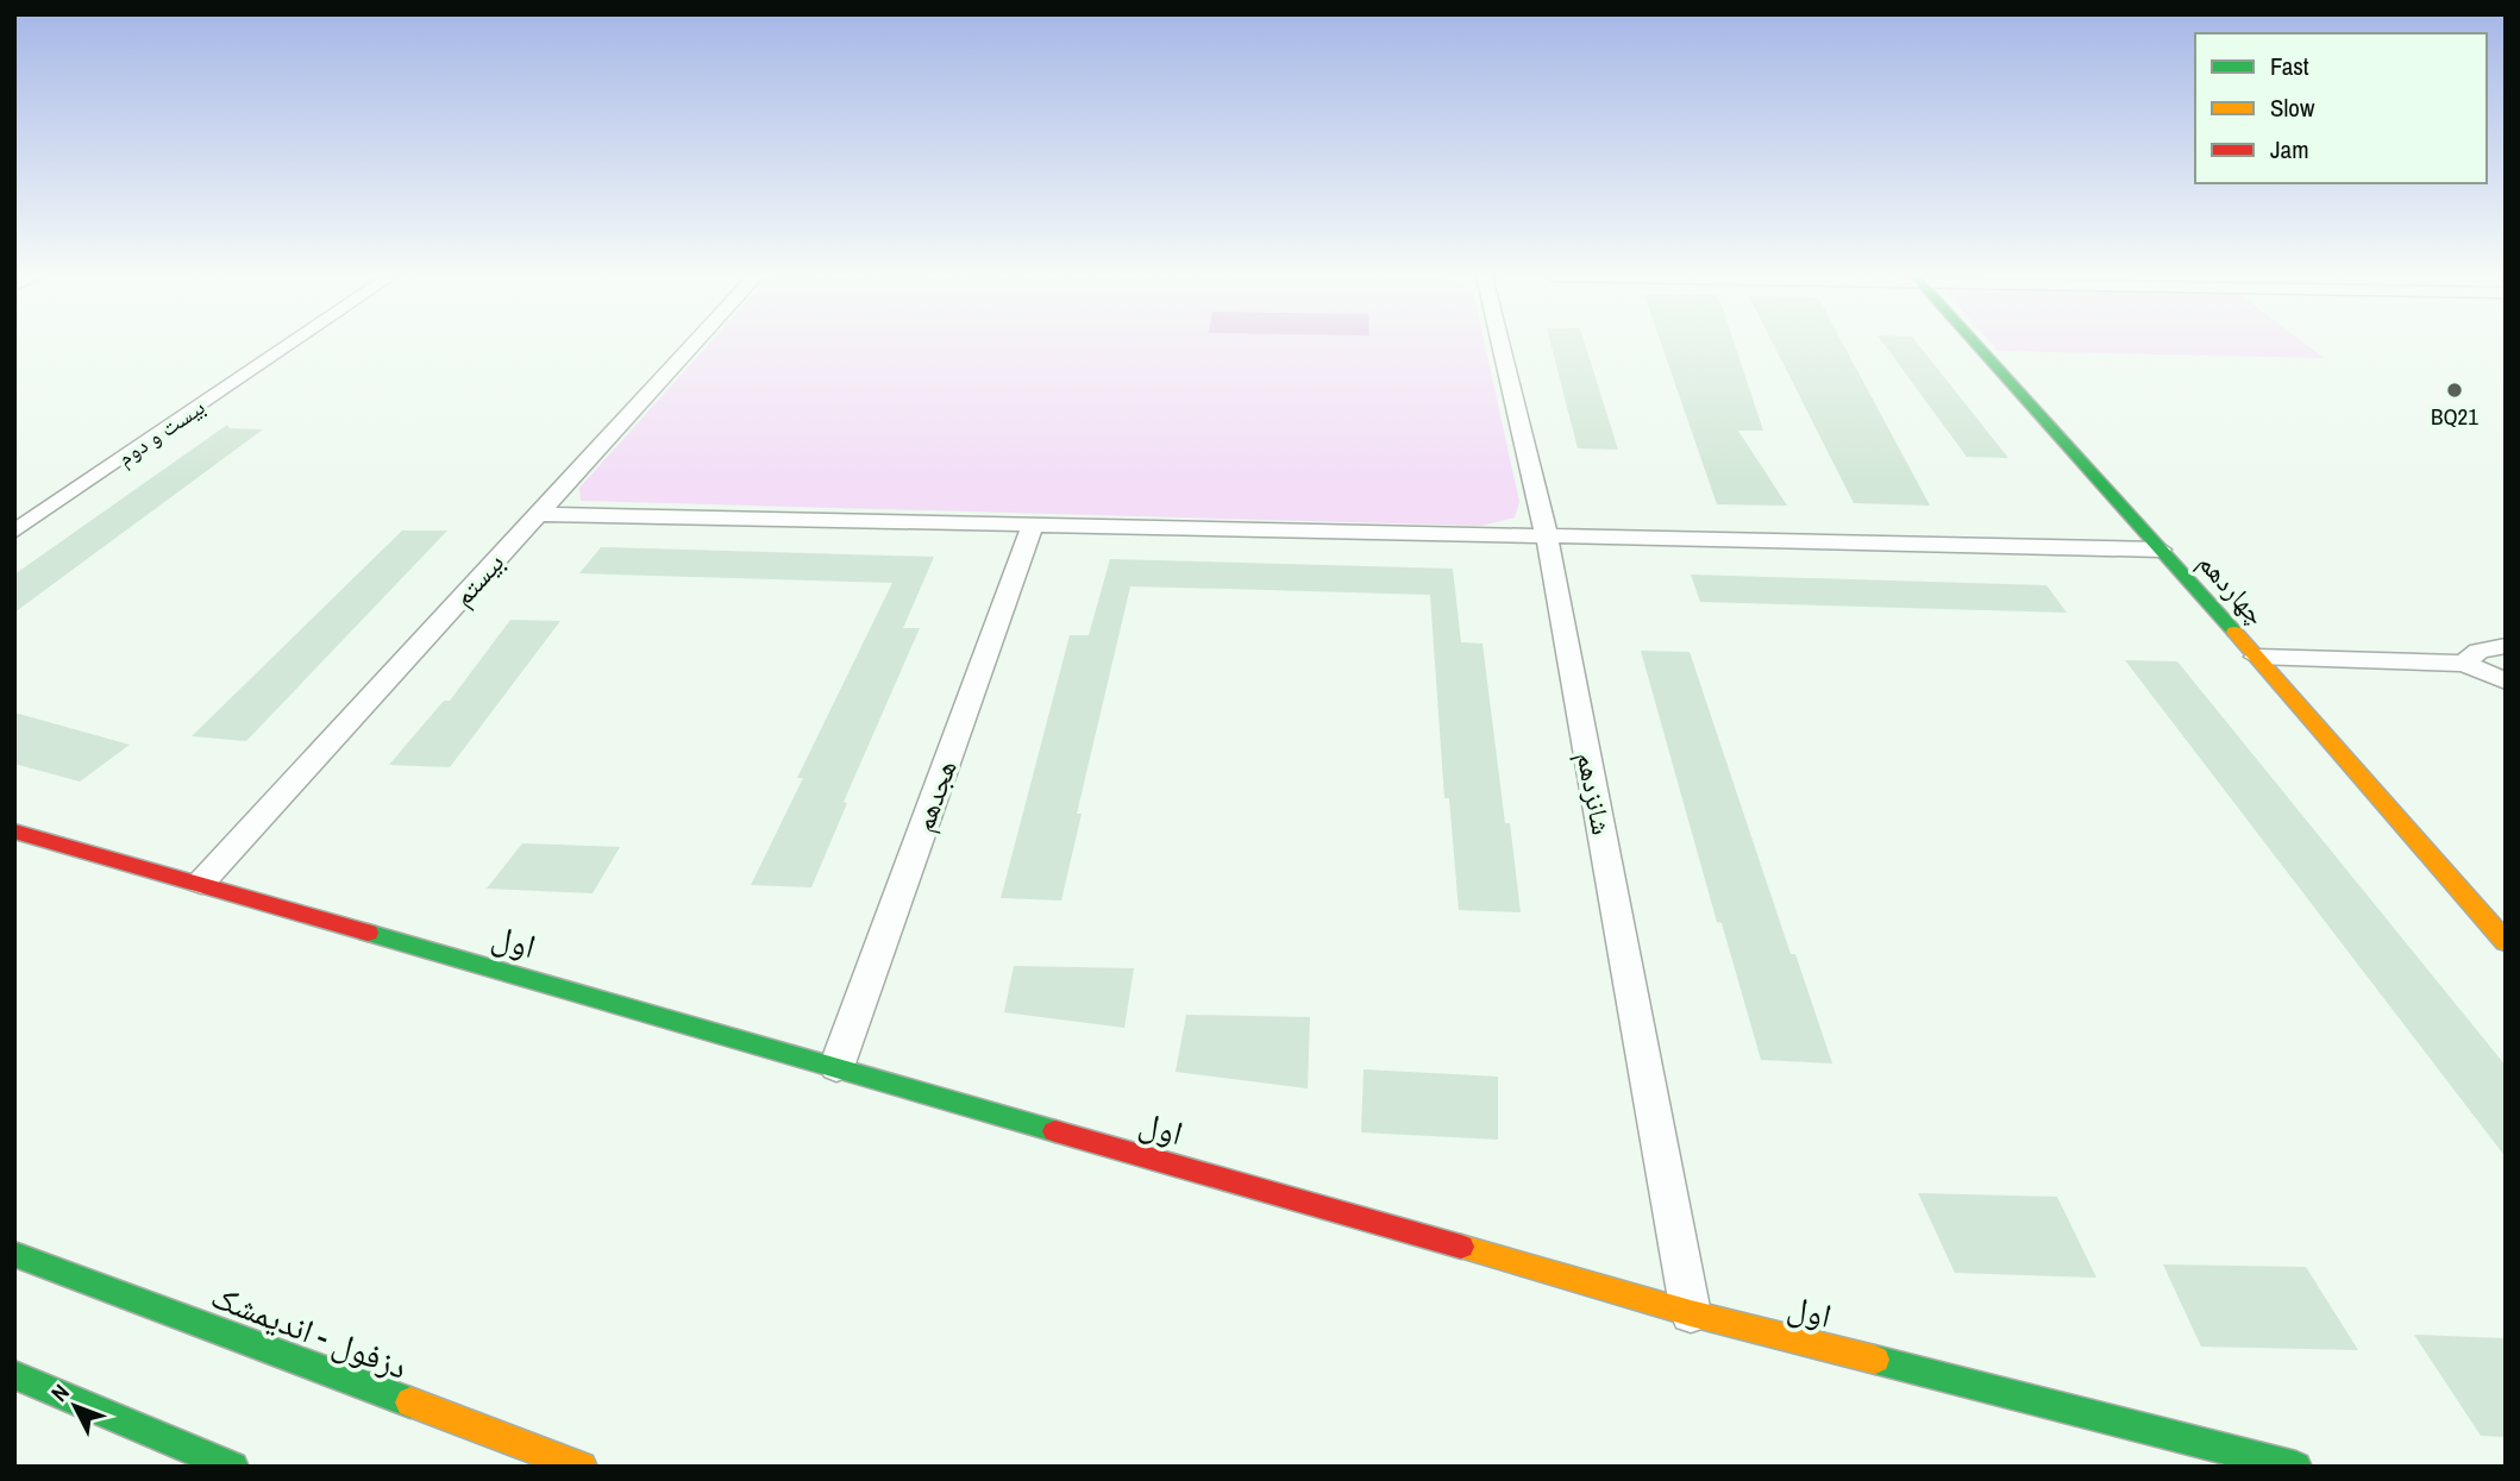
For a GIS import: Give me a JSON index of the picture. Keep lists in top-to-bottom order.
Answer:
{
  "streets": {
    "main road": ["چهاردهم", "اول", "دزفول - اندیمشک"],
    "street": [
      "بیست و دوم",
      "بیستم",
      "شانزدهم",
      "هجدهم"
    ]
  },
  "crossings": [
    ["بیستم", "اول"],
    ["شانزدهم", "اول"],
    ["هجدهم", "اول"]
  ],
  "places": ["BQ21"],
  "legend": ["Fast", "Slow", "Jam"],
  "north": "top left"
}
